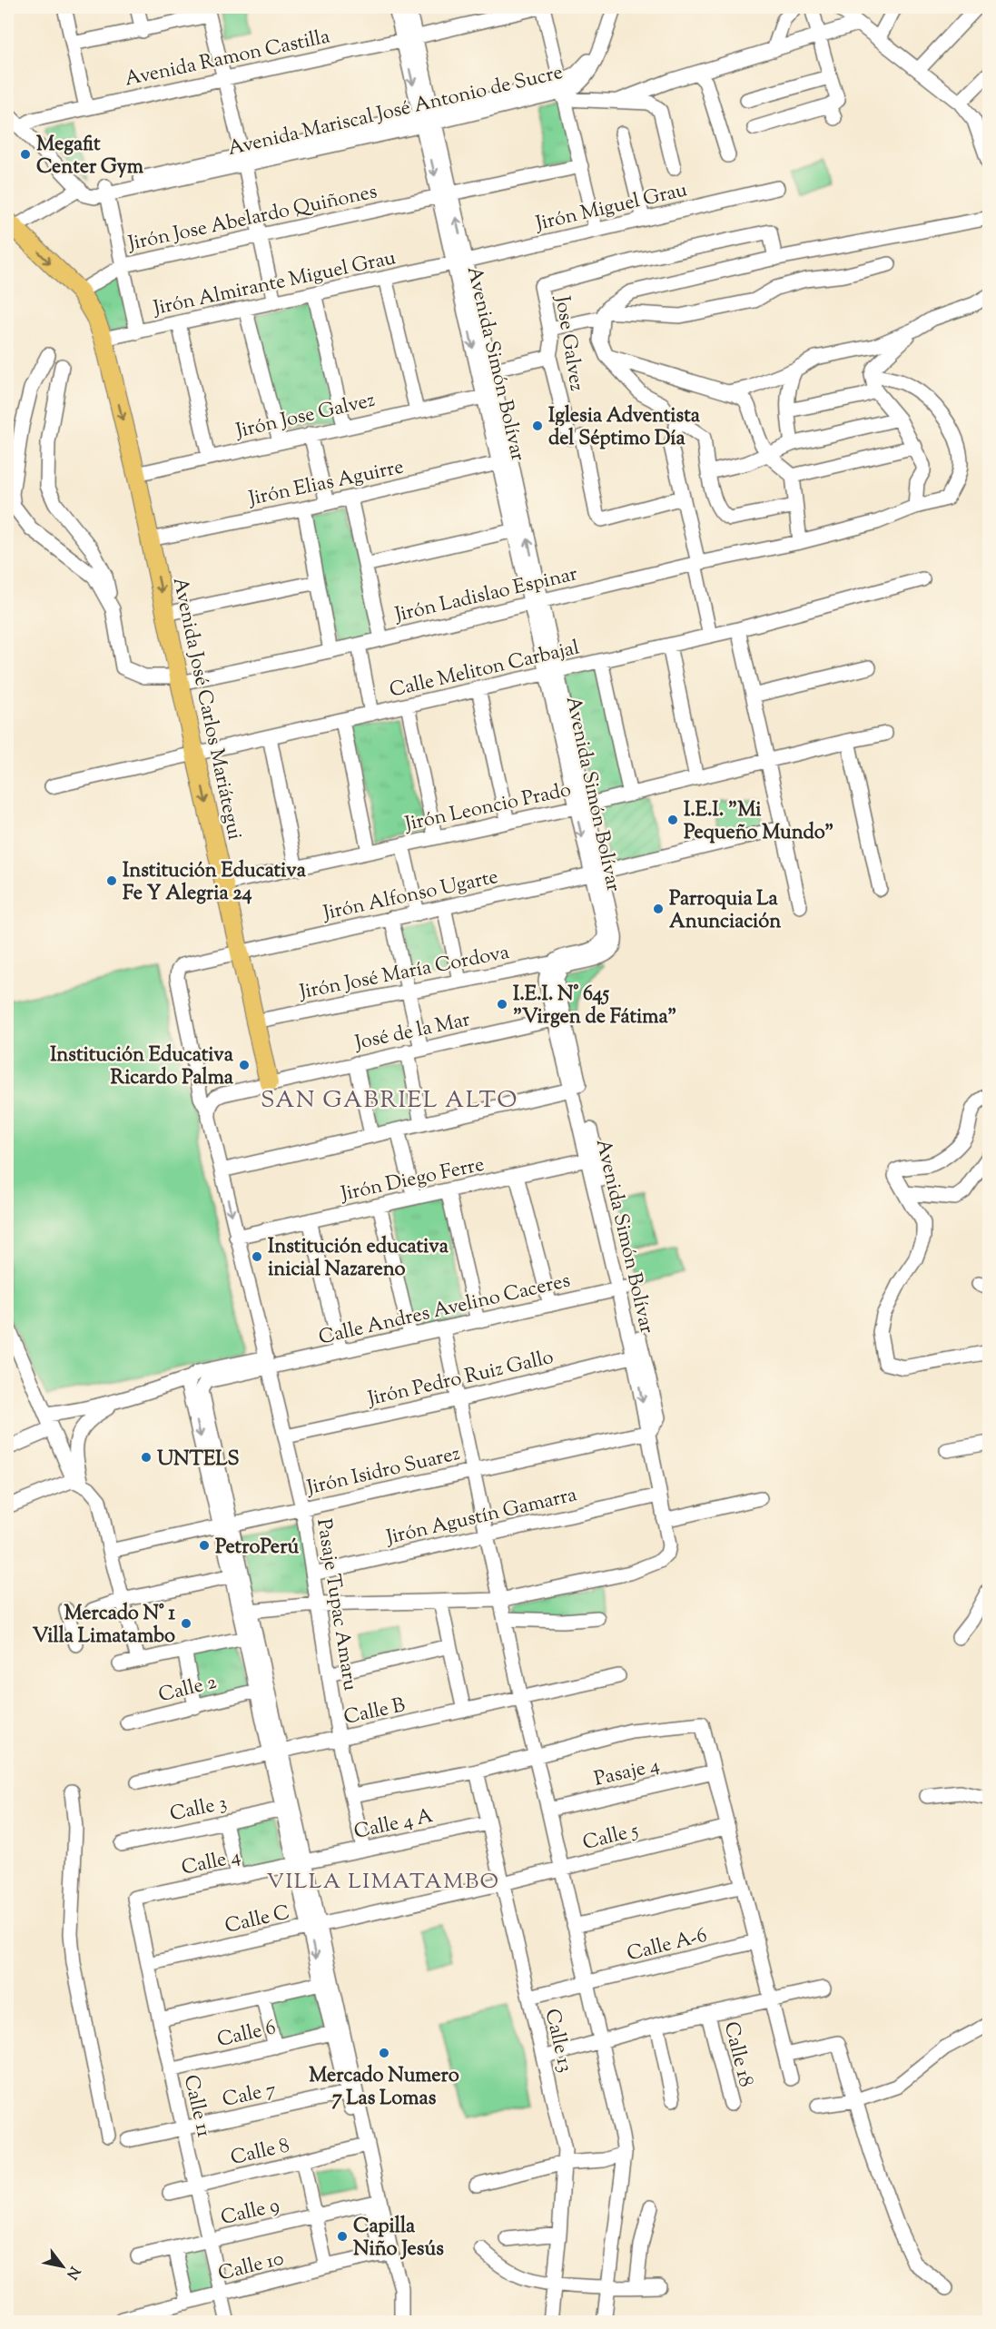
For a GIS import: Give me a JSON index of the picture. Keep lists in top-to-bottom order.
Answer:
{
  "streets": {
    "main road": ["Avenida José Carlos Mariátegui"],
    "street": [
      "Avenida Ramon Castilla",
      "Avenida Mariscal José Antonio de Sucre",
      "Jirón Miguel Grau",
      "Jirón Jose Abelardo Quiñones",
      "Jirón Almirante Miguel Grau",
      "Jose Galvez",
      "Avenida Simón Bolívar",
      "Jirón Jose Galvez",
      "Jirón Elias Aguirre",
      "Jirón Ladislao Espinar",
      "Calle Meliton Carbajal",
      "Jirón Leoncio Prado",
      "Jirón Alfonso Ugarte",
      "Jirón José María Cordova",
      "José de la Mar",
      "Jirón Diego Ferre",
      "Calle Andres Avelino Caceres",
      "Jirón Pedro Ruiz Gallo",
      "Jirón Isidro Suarez",
      "Jirón Agustín Gamarra",
      "Pasaje Tupac Amaru",
      "Calle 2",
      "Calle B",
      "Pasaje 4",
      "Calle 3",
      "Calle 4 A",
      "Calle 5",
      "Calle 4",
      "Calle C",
      "Calle A-6",
      "Calle 6",
      "Calle 13",
      "Calle 18",
      "Cale 7",
      "Calle 11",
      "Calle 8",
      "Calle 9",
      "Calle 10"
    ]
  },
  "crossings": [
    ["Avenida Ramon Castilla", "Avenida Simón Bolívar"],
    ["Avenida Mariscal José Antonio de Sucre", "Avenida Simón Bolívar"],
    ["Jirón Miguel Grau", "Jirón Almirante Miguel Grau"],
    ["Jirón Miguel Grau", "Avenida Simón Bolívar"],
    ["Jirón Jose Abelardo Quiñones", "Avenida Simón Bolívar"],
    ["Jirón Jose Abelardo Quiñones", "Avenida José Carlos Mariátegui"],
    ["Jirón Almirante Miguel Grau", "Avenida Simón Bolívar"],
    ["Jirón Almirante Miguel Grau", "Avenida José Carlos Mariátegui"],
    ["Avenida Simón Bolívar", "Jirón Jose Galvez"],
    ["Avenida Simón Bolívar", "Jirón Elias Aguirre"],
    ["Avenida Simón Bolívar", "Jirón Ladislao Espinar"],
    ["Avenida Simón Bolívar", "Calle Meliton Carbajal"],
    ["Avenida Simón Bolívar", "Jirón Leoncio Prado"],
    ["Avenida Simón Bolívar", "Jirón Alfonso Ugarte"],
    ["Avenida Simón Bolívar", "Jirón José María Cordova"],
    ["Avenida Simón Bolívar", "José de la Mar"],
    ["Avenida Simón Bolívar", "Jirón Diego Ferre"],
    ["Avenida Simón Bolívar", "Calle Andres Avelino Caceres"],
    ["Avenida Simón Bolívar", "Jirón Pedro Ruiz Gallo"],
    ["Avenida Simón Bolívar", "Jirón Isidro Suarez"],
    ["Avenida Simón Bolívar", "Jirón Agustín Gamarra"],
    ["Jirón Jose Galvez", "Avenida José Carlos Mariátegui"],
    ["Jirón Elias Aguirre", "Avenida José Carlos Mariátegui"],
    ["Jirón Ladislao Espinar", "Avenida José Carlos Mariátegui"],
    ["Calle Meliton Carbajal", "Avenida José Carlos Mariátegui"],
    ["Avenida José Carlos Mariátegui", "Jirón Leoncio Prado"],
    ["Avenida José Carlos Mariátegui", "Jirón Alfonso Ugarte"],
    ["Avenida José Carlos Mariátegui", "Jirón José María Cordova"],
    ["Avenida José Carlos Mariátegui", "José de la Mar"],
    ["Calle Andres Avelino Caceres", "Pasaje Tupac Amaru"],
    ["Jirón Pedro Ruiz Gallo", "Pasaje Tupac Amaru"],
    ["Jirón Isidro Suarez", "Pasaje Tupac Amaru"],
    ["Jirón Agustín Gamarra", "Pasaje Tupac Amaru"],
    ["Pasaje Tupac Amaru", "Calle B"],
    ["Pasaje Tupac Amaru", "Calle 4 A"],
    ["Calle 4 A", "Calle 4"],
    ["Calle 4 A", "Calle 13"],
    ["Calle 5", "Calle C"],
    ["Calle 5", "Calle 13"],
    ["Calle 4", "Calle 11"],
    ["Calle C", "Calle 13"],
    ["Calle C", "Calle 11"],
    ["Calle A-6", "Calle 13"],
    ["Calle 6", "Calle 11"],
    ["Cale 7", "Calle 11"],
    ["Calle 11", "Calle 8"],
    ["Calle 11", "Calle 9"],
    ["Calle 11", "Calle 10"]
  ],
  "one_way": ["Avenida José Carlos Mariátegui"],
  "districts": ["SAN GABRIEL ALTO", "VILLA LIMATAMBO"],
  "places": [
    "Megafit Center Gym",
    "Iglesia Adventista del Séptimo Día",
    "I.E.I. \"Mi Pequeño Mundo\"",
    "Institución Educativa Fe Y Alegria 24",
    "Parroquia La Anunciación",
    "I.E.I. N° 645 \"Virgen de Fátima\"",
    "Institución Educativa Ricardo Palma",
    "Institución educativa inicial Nazareno",
    "UNTELS",
    "PetroPerú",
    "Mercado N° 1 Villa Limatambo",
    "Mercado Numero 7 Las Lomas",
    "Capilla Niño Jesús"
  ],
  "north": "bottom right"
}
